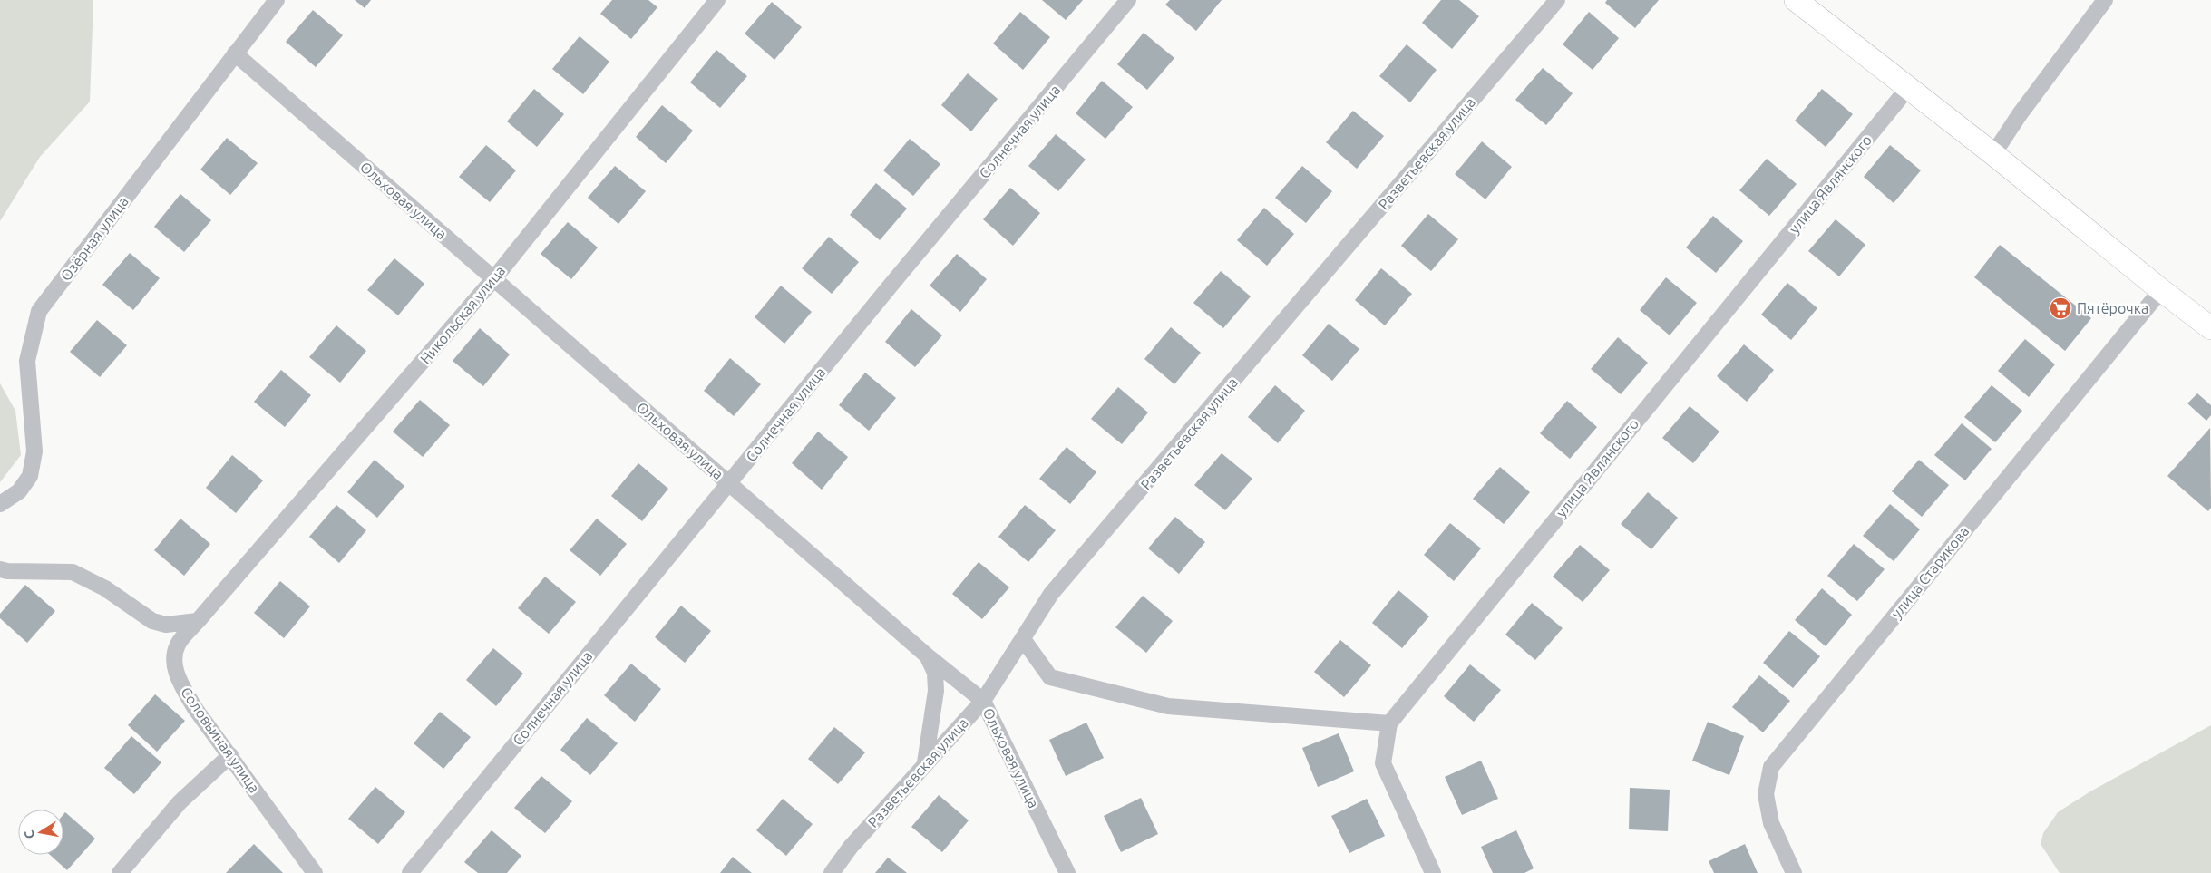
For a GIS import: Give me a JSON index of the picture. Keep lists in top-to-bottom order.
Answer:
{
  "streets": {
    "street": [
      "Солнечная улица",
      "Разветьевская улица",
      "улица Являнского",
      "Ольховая улица",
      "Озёрная улица",
      "Никольская улица",
      "улица Старикова",
      "Соловьиная улица"
    ]
  },
  "crossings": [
    ["Солнечная улица", "Ольховая улица"],
    ["Разветьевская улица", "Ольховая улица"],
    ["Ольховая улица", "Озёрная улица"],
    ["Ольховая улица", "Никольская улица"],
    ["Никольская улица", "Соловьиная улица"]
  ],
  "places": {
    "supermarket": ["Пятёрочка"]
  },
  "north": "left"
}
